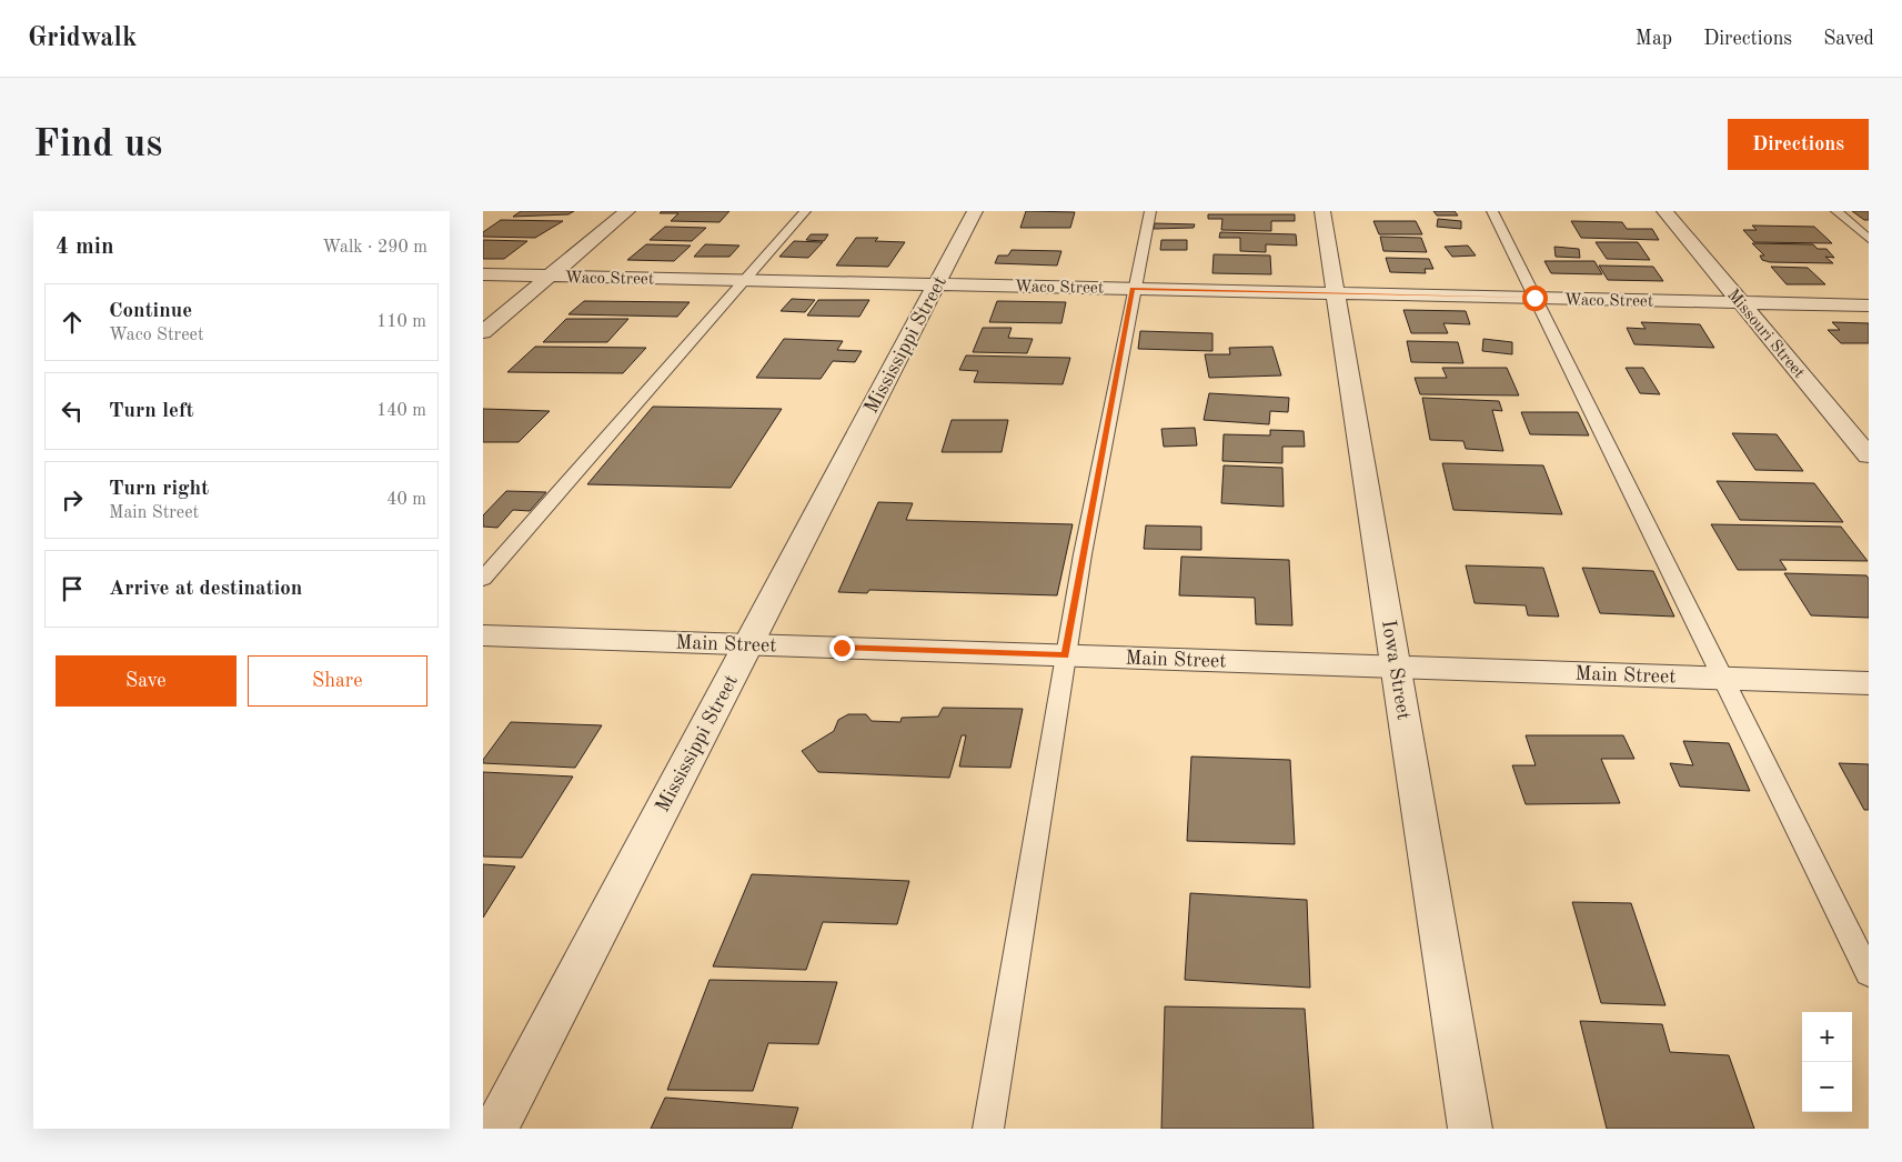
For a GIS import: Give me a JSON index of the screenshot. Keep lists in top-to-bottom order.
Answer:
{
  "streets": {
    "street": [
      "Waco Street",
      "Missouri Street",
      "Mississippi Street",
      "Main Street",
      "Iowa Street"
    ]
  },
  "crossings": [
    ["Waco Street", "Missouri Street"],
    ["Waco Street", "Mississippi Street"],
    ["Waco Street", "Iowa Street"],
    ["Mississippi Street", "Main Street"],
    ["Main Street", "Iowa Street"]
  ],
  "page": {
    "header": "Gridwalk",
    "nav": ["Map", "Directions", "Saved"],
    "buttons": [
      "Directions",
      ["Save", "Share"]
    ],
    "title": "Find us",
    "heading": ["4 min", "Walk · 290 m"],
    "list": [
      ["Continue", "Waco Street", "110 m"],
      ["Turn left", "140 m"],
      ["Turn right", "Main Street", "40 m"],
      "Arrive at destination"
    ],
    "map_buttons": ["+", "−"]
  }
}
